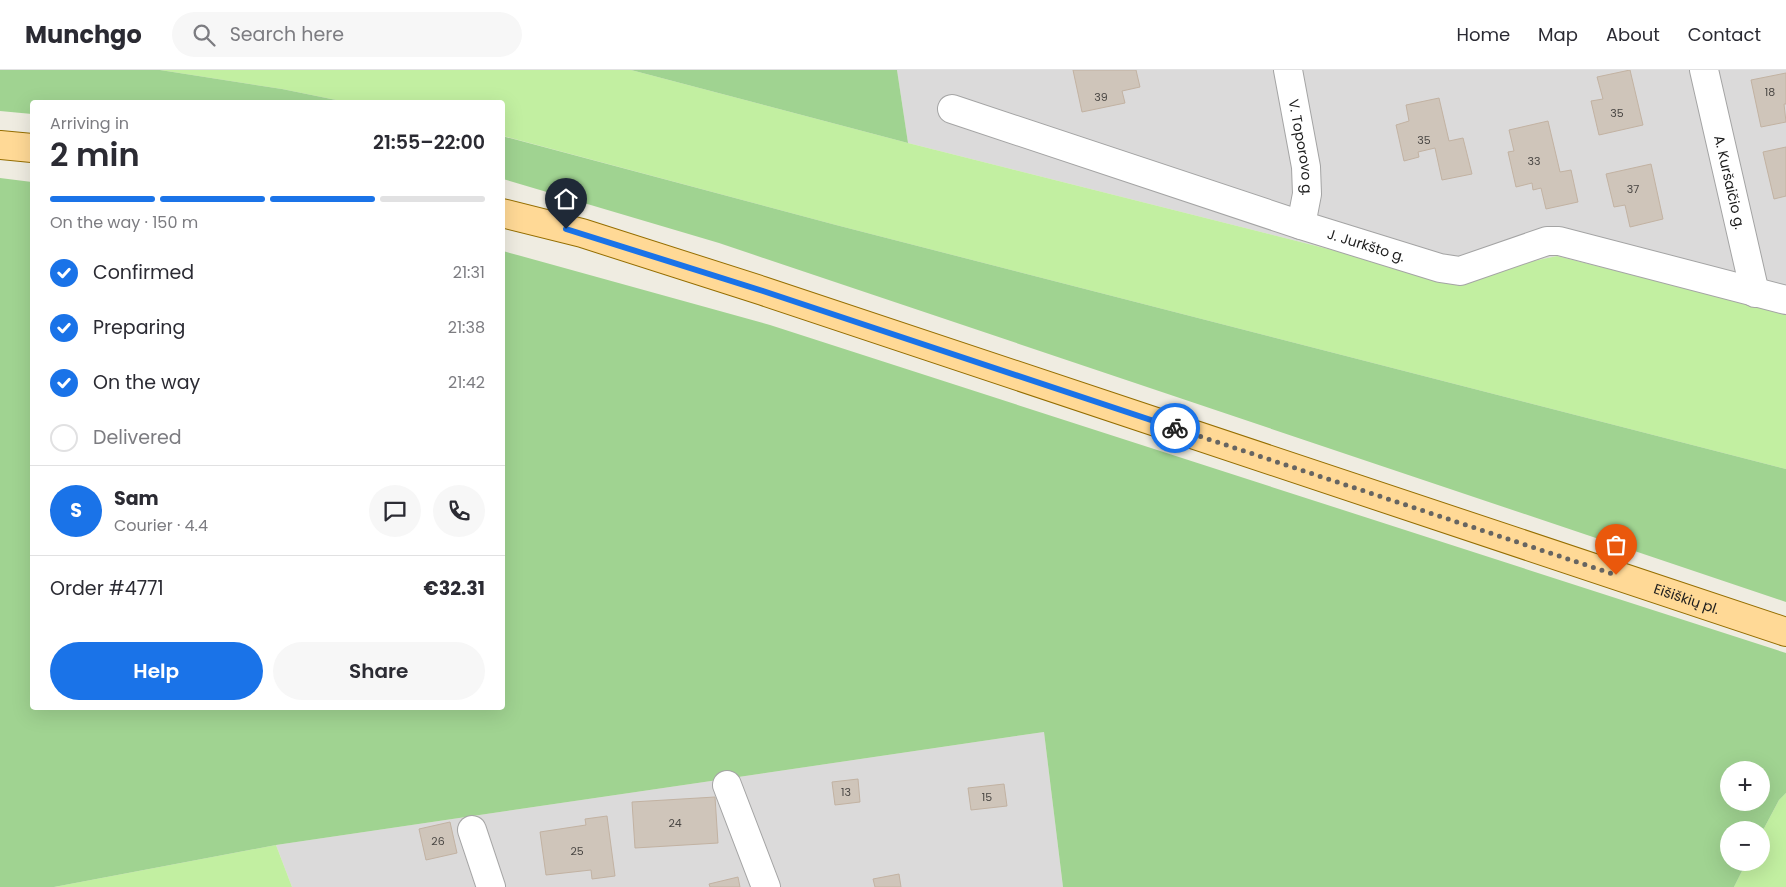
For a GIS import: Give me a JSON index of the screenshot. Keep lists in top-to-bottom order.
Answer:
{
  "streets": {
    "main road": ["Eišiškių pl."],
    "street": ["V. Toporovo g.", "A. Kuršaičio g.", "J. Jurkšto g."]
  },
  "crossings": [
    ["V. Toporovo g.", "J. Jurkšto g."],
    ["A. Kuršaičio g.", "J. Jurkšto g."]
  ],
  "house_numbers": [
    "18",
    "39",
    "35",
    "35",
    "33",
    "37",
    "13",
    "15",
    "24",
    "26",
    "25"
  ],
  "page": {
    "header": "Munchgo",
    "search": "Search here",
    "nav": [
      "Home",
      "Map",
      "About",
      "Contact"
    ],
    "heading": ["2 min", "Arriving in", "21:55–22:00"],
    "panel": [
      "Sam",
      "Courier · 4.4",
      "Order #4771",
      "€32.31"
    ],
    "bar": "On the way · 150 m",
    "list": [
      ["Confirmed", "21:31"],
      ["Preparing", "21:38"],
      ["On the way", "21:42"],
      "Delivered"
    ],
    "round": "S",
    "buttons": ["Help", "Share"],
    "map_buttons": ["+", "−"]
  }
}
